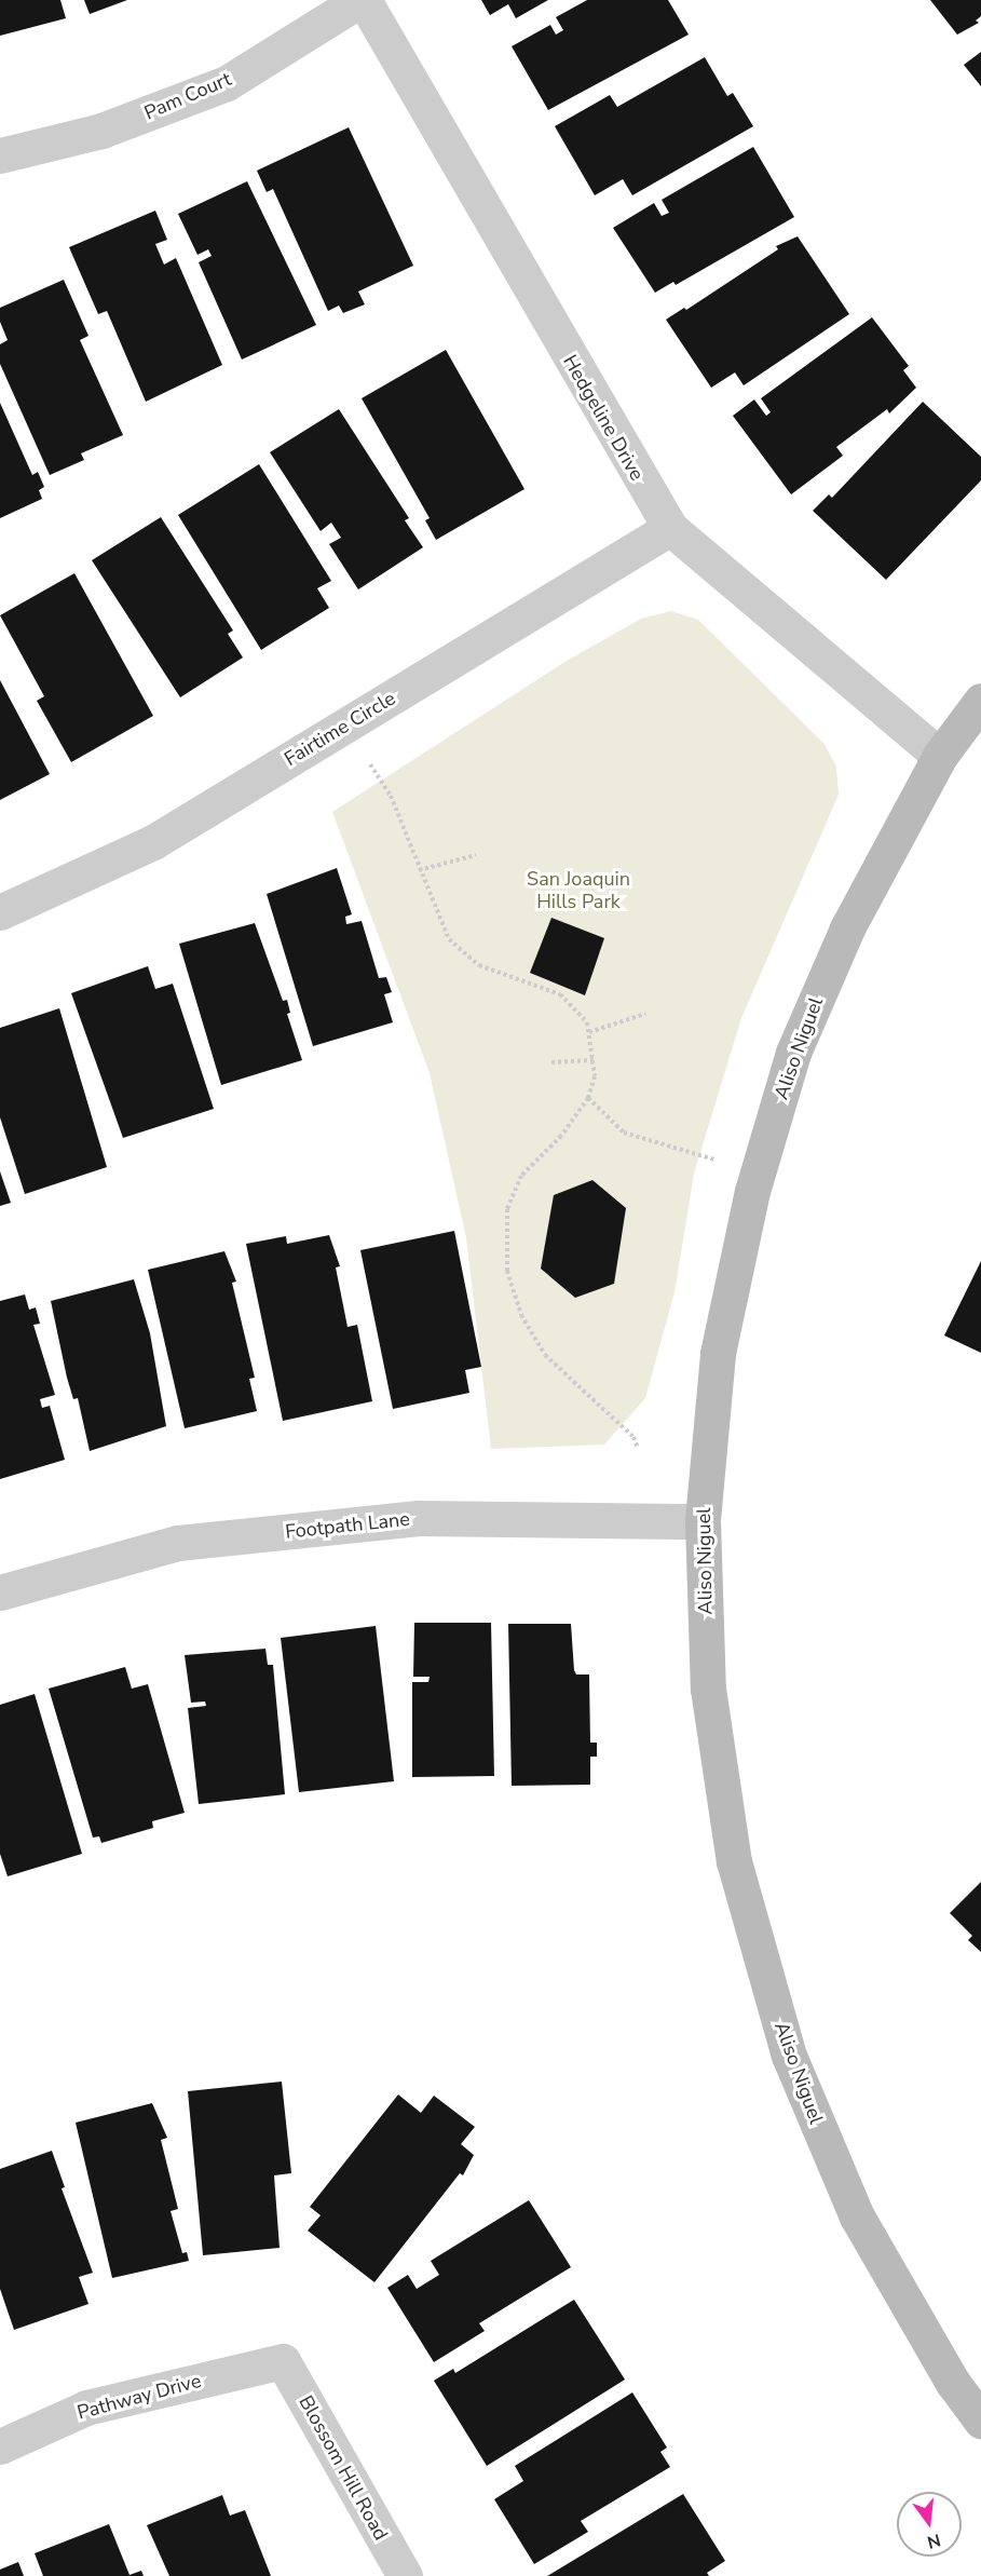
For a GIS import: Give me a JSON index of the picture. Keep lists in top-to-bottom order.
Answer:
{
  "streets": {
    "street": [
      "Pam Court",
      "Hedgeline Drive",
      "Fairtime Circle",
      "Aliso Niguel",
      "Footpath Lane",
      "Pathway Drive",
      "Blossom Hill Road"
    ]
  },
  "crossings": [
    ["Pam Court", "Hedgeline Drive"],
    ["Hedgeline Drive", "Fairtime Circle"],
    ["Hedgeline Drive", "Aliso Niguel"],
    ["Aliso Niguel", "Footpath Lane"],
    ["Pathway Drive", "Blossom Hill Road"]
  ],
  "parks": ["San Joaquin Hills Park"],
  "north": "bottom"
}
